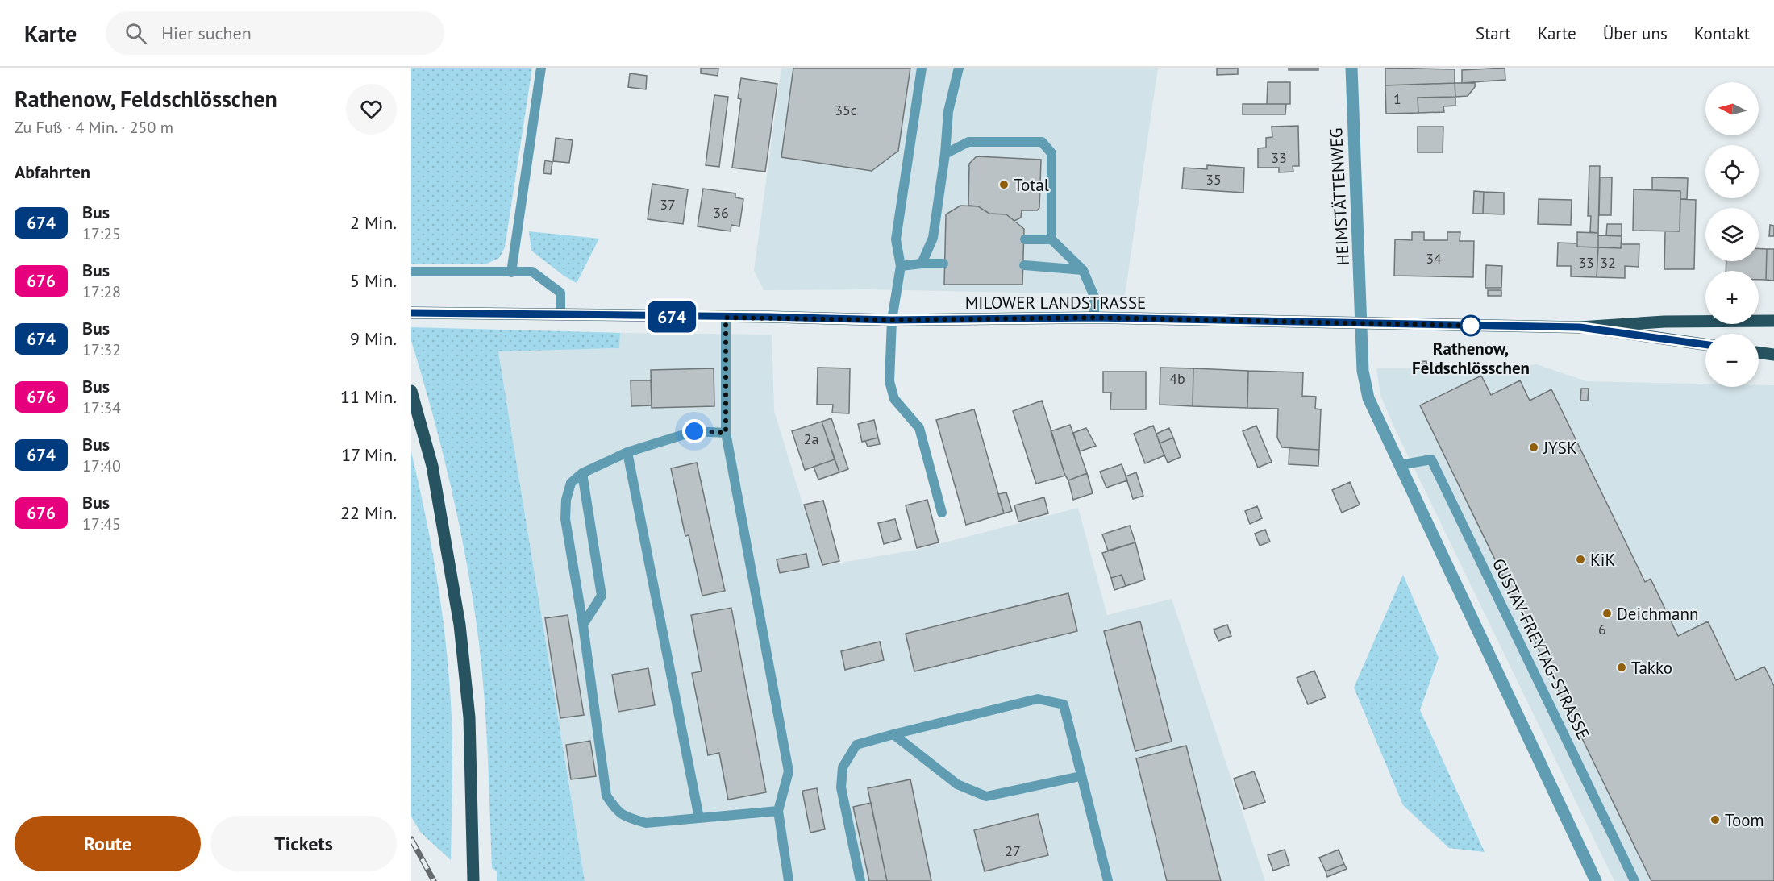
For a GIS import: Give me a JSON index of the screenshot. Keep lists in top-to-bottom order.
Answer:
{
  "streets": {
    "main road": ["MILOWER LANDSTRASSE"],
    "street": ["HEIMSTÄTTENWEG"],
    "lane": ["GUSTAV-FREYTAG-STRASSE"]
  },
  "crossings": [
    ["HEIMSTÄTTENWEG", "MILOWER LANDSTRASSE"]
  ],
  "places": [
    "Total",
    "Rathenow, Feldschlösschen",
    "JYSK",
    "KiK",
    "Deichmann",
    "Takko",
    "Toom"
  ],
  "lines": ["bus line 674"],
  "house_numbers": [
    "1",
    "35c",
    "33",
    "35",
    "37",
    "36",
    "34",
    "33",
    "32",
    "4b",
    "2a",
    "6",
    "27"
  ],
  "north": "left",
  "page": {
    "header": "Karte",
    "search": "Hier suchen",
    "nav": [
      "Start",
      "Karte",
      "Über uns",
      "Kontakt"
    ],
    "heading": [
      ["Rathenow, Feldschlösschen", "Zu Fuß · 4 Min. · 250 m"],
      "Abfahrten"
    ],
    "on_map": "674",
    "map_buttons": ["+", "−"],
    "list": [
      {
        "mark": "674",
        "name": "Bus",
        "note": "17:25",
        "value": "2 Min."
      },
      {
        "mark": "676",
        "name": "Bus",
        "note": "17:28",
        "value": "5 Min."
      },
      {
        "mark": "674",
        "name": "Bus",
        "note": "17:32",
        "value": "9 Min."
      },
      {
        "mark": "676",
        "name": "Bus",
        "note": "17:34",
        "value": "11 Min."
      },
      {
        "mark": "674",
        "name": "Bus",
        "note": "17:40",
        "value": "17 Min."
      },
      {
        "mark": "676",
        "name": "Bus",
        "note": "17:45",
        "value": "22 Min."
      }
    ],
    "buttons": ["Route", "Tickets"]
  }
}
